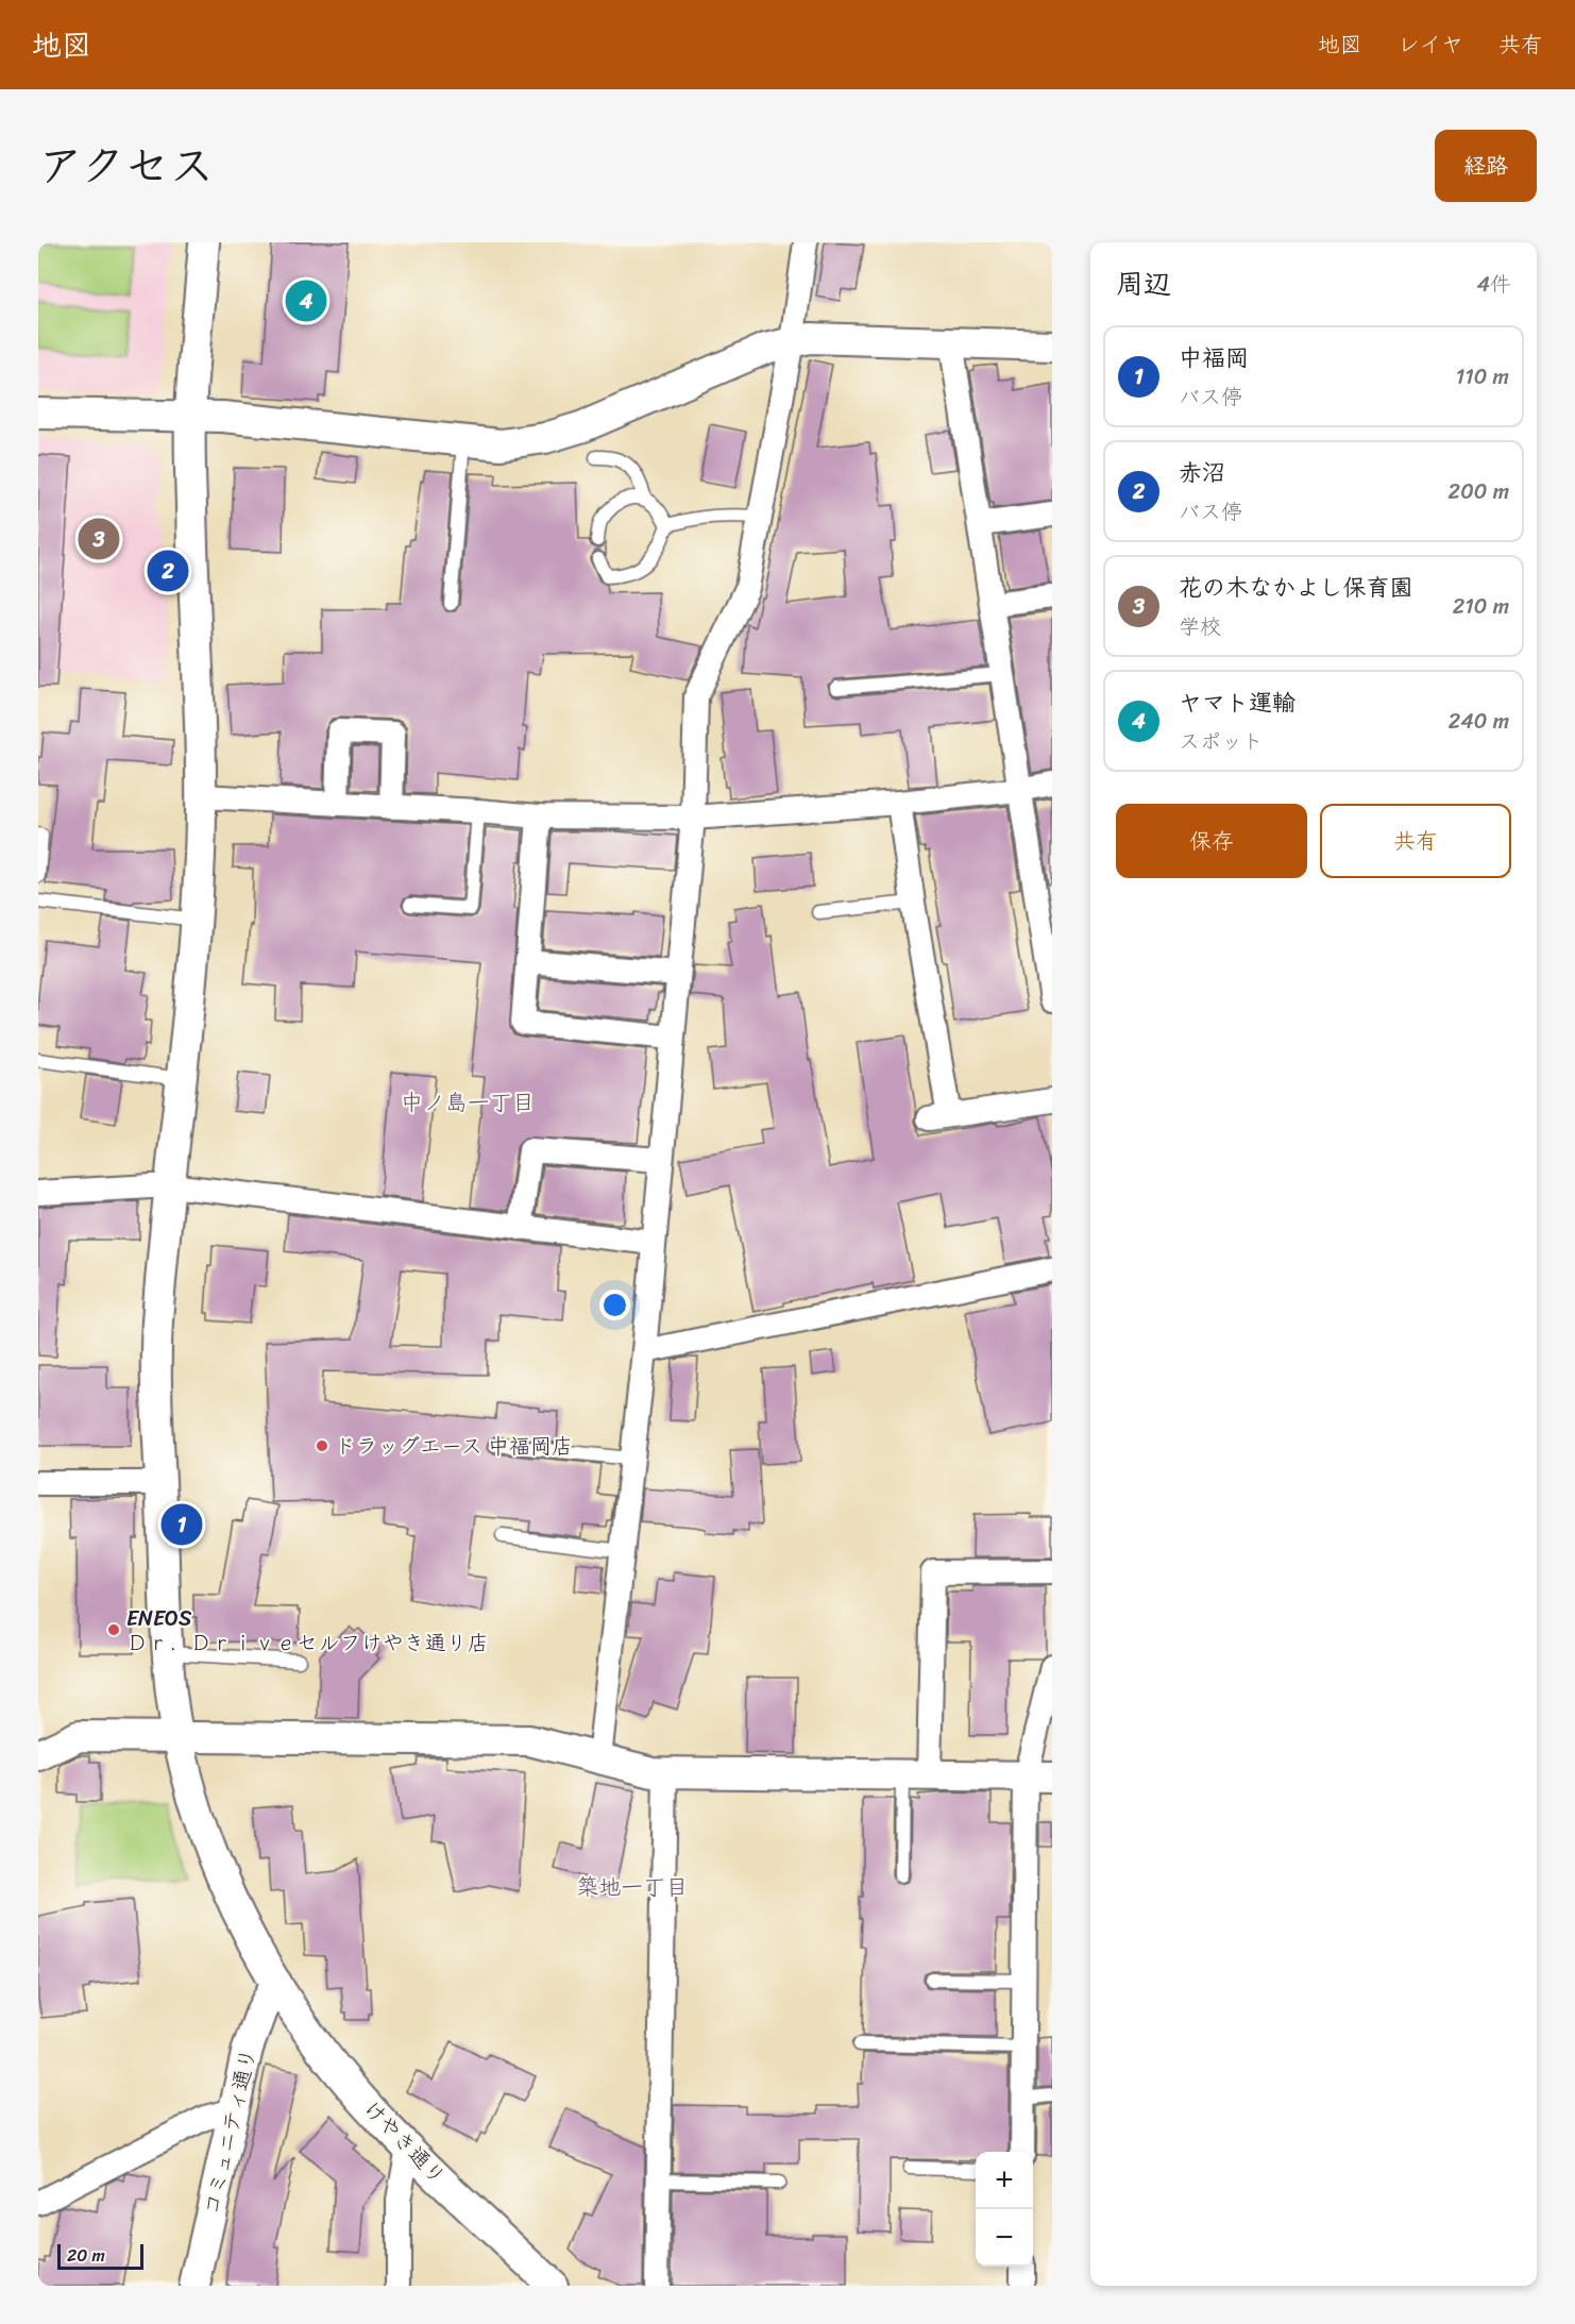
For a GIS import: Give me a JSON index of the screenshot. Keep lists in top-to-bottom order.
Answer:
{
  "streets": {
    "street": ["コミュニティ通り", "けやき通り"]
  },
  "crossings": [
    ["コミュニティ通り", "けやき通り"]
  ],
  "districts": ["中ノ島一丁目", "築地一丁目"],
  "places": ["ドラッグエース 中福岡店", "ENEOS Ｄｒ．Ｄｒｉｖｅセルフけやき通り店"],
  "scale_bar": "20 m",
  "page": {
    "header": "地図",
    "nav": ["地図", "レイヤ", "共有"],
    "title": "アクセス",
    "buttons": [
      "経路",
      ["保存", "共有"]
    ],
    "heading": ["周辺", "4件"],
    "pins": [
      "4",
      "3",
      "2",
      "1"
    ],
    "list": [
      {
        "mark": "1",
        "name": "中福岡",
        "note": "バス停",
        "value": "110 m"
      },
      {
        "mark": "2",
        "name": "赤沼",
        "note": "バス停",
        "value": "200 m"
      },
      {
        "mark": "3",
        "name": "花の木なかよし保育園",
        "note": "学校",
        "value": "210 m"
      },
      {
        "mark": "4",
        "name": "ヤマト運輸",
        "note": "スポット",
        "value": "240 m"
      }
    ],
    "map_buttons": ["+", "−"],
    "scale": "20 m"
  }
}
